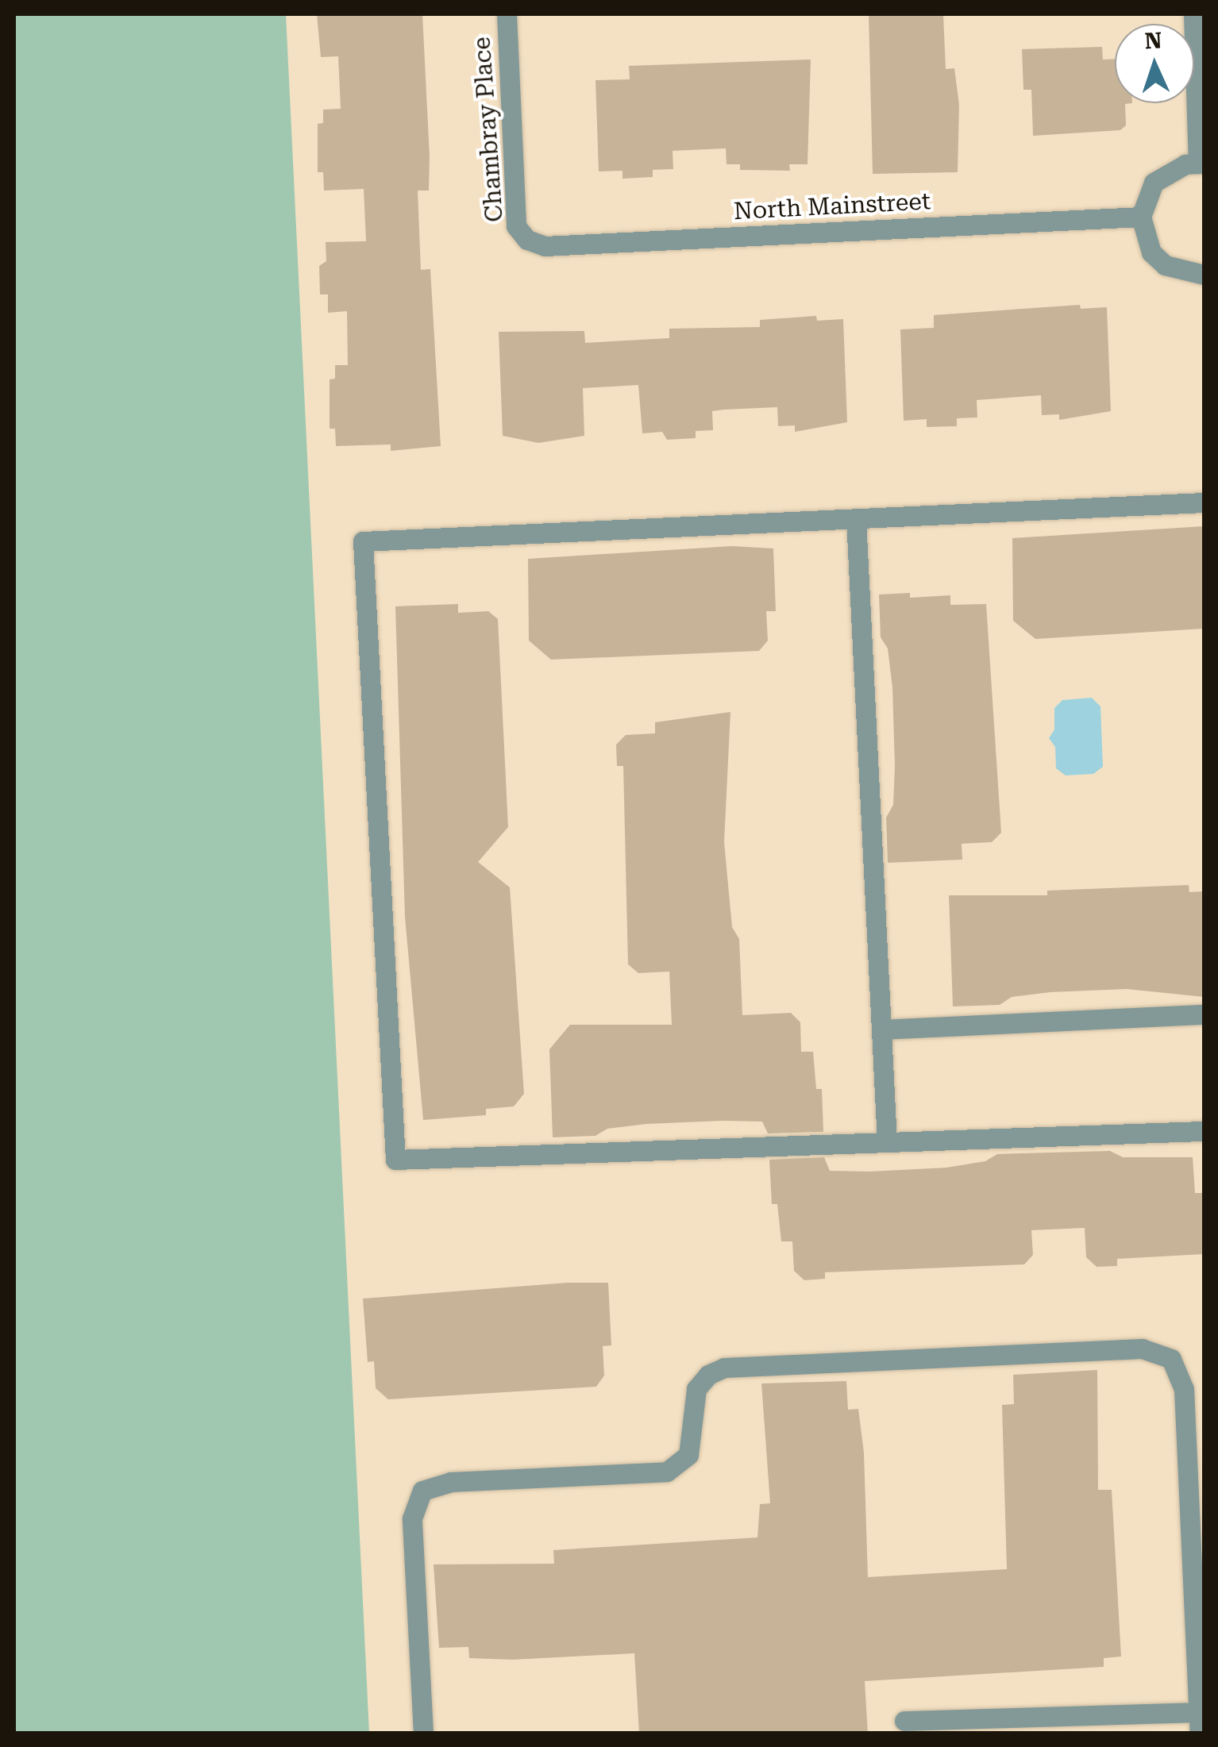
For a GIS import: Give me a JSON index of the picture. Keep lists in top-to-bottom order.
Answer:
{
  "streets": {
    "street": ["Chambray Place", "North Mainstreet"]
  },
  "crossings": [
    ["Chambray Place", "North Mainstreet"]
  ],
  "north": "top"
}
